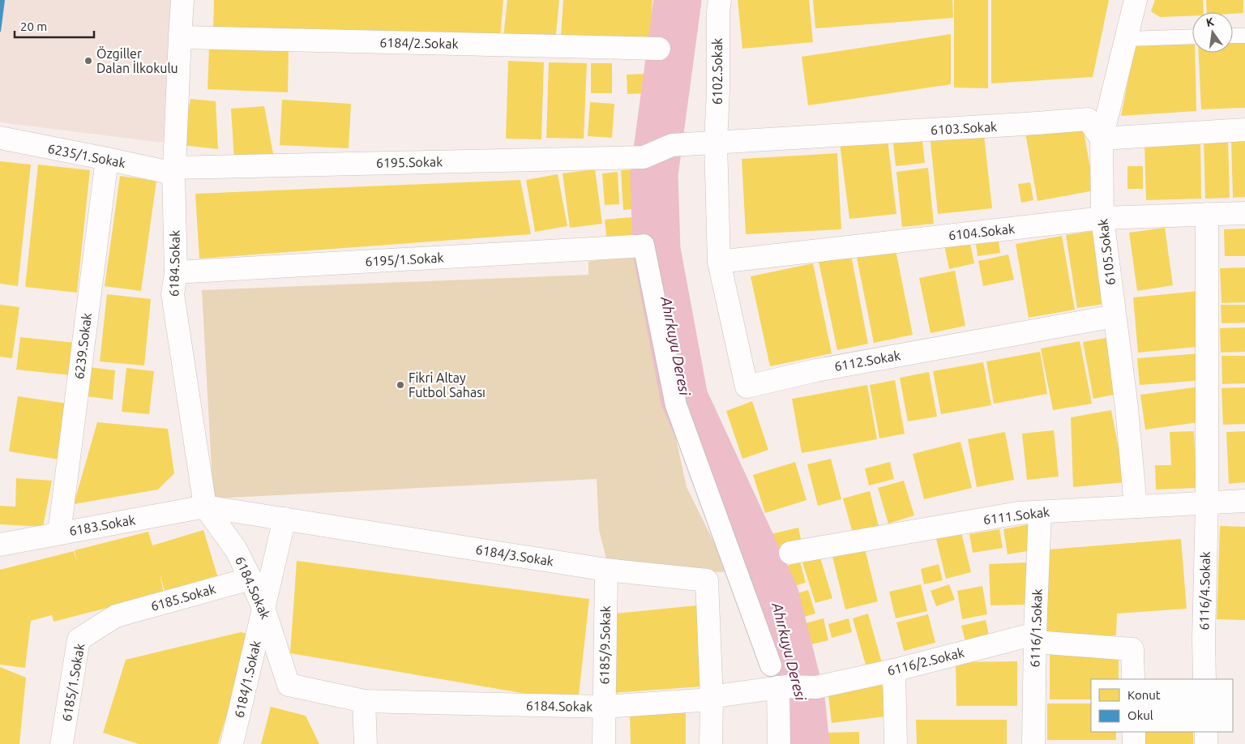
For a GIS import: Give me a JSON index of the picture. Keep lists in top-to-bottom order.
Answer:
{
  "streets": {
    "street": [
      "6184/2.Sokak",
      "6102.Sokak",
      "6103.Sokak",
      "6235/1.Sokak",
      "6195.Sokak",
      "6104.Sokak",
      "6105.Sokak",
      "6195/1.Sokak",
      "6184.Sokak",
      "6239.Sokak",
      "6112.Sokak",
      "6111.Sokak",
      "6183.Sokak",
      "6184/3.Sokak",
      "6116/4.Sokak",
      "6185.Sokak",
      "6116/1.Sokak",
      "6185/9.Sokak",
      "6116/2.Sokak",
      "6184/1.Sokak",
      "6185/1.Sokak"
    ]
  },
  "crossings": [
    ["6184/2.Sokak", "6184.Sokak"],
    ["6102.Sokak", "6103.Sokak"],
    ["6102.Sokak", "6104.Sokak"],
    ["6102.Sokak", "6112.Sokak"],
    ["6103.Sokak", "6195.Sokak"],
    ["6103.Sokak", "6105.Sokak"],
    ["6235/1.Sokak", "6195.Sokak"],
    ["6235/1.Sokak", "6184.Sokak"],
    ["6235/1.Sokak", "6239.Sokak"],
    ["6195.Sokak", "6184.Sokak"],
    ["6104.Sokak", "6105.Sokak"],
    ["6104.Sokak", "6112.Sokak"],
    ["6104.Sokak", "6116/4.Sokak"],
    ["6105.Sokak", "6112.Sokak"],
    ["6105.Sokak", "6111.Sokak"],
    ["6195/1.Sokak", "6184.Sokak"],
    ["6184.Sokak", "6183.Sokak"],
    ["6184.Sokak", "6184/3.Sokak"],
    ["6184.Sokak", "6185.Sokak"],
    ["6184.Sokak", "6185/9.Sokak"],
    ["6184.Sokak", "6116/2.Sokak"],
    ["6184.Sokak", "6184/1.Sokak"],
    ["6239.Sokak", "6183.Sokak"],
    ["6111.Sokak", "6116/4.Sokak"],
    ["6111.Sokak", "6116/1.Sokak"],
    ["6183.Sokak", "6184/3.Sokak"],
    ["6184/3.Sokak", "6185/9.Sokak"],
    ["6184/3.Sokak", "6184/1.Sokak"],
    ["6185.Sokak", "6185/1.Sokak"],
    ["6116/1.Sokak", "6116/2.Sokak"]
  ],
  "water": ["Ahırkuyu Deresi"],
  "places": ["Özgiller Dalan İlkokulu", "Fikri Altay Futbol Sahası"],
  "legend": ["Konut", "Okul"],
  "scale_bar": "20 m",
  "north": "top"
}
